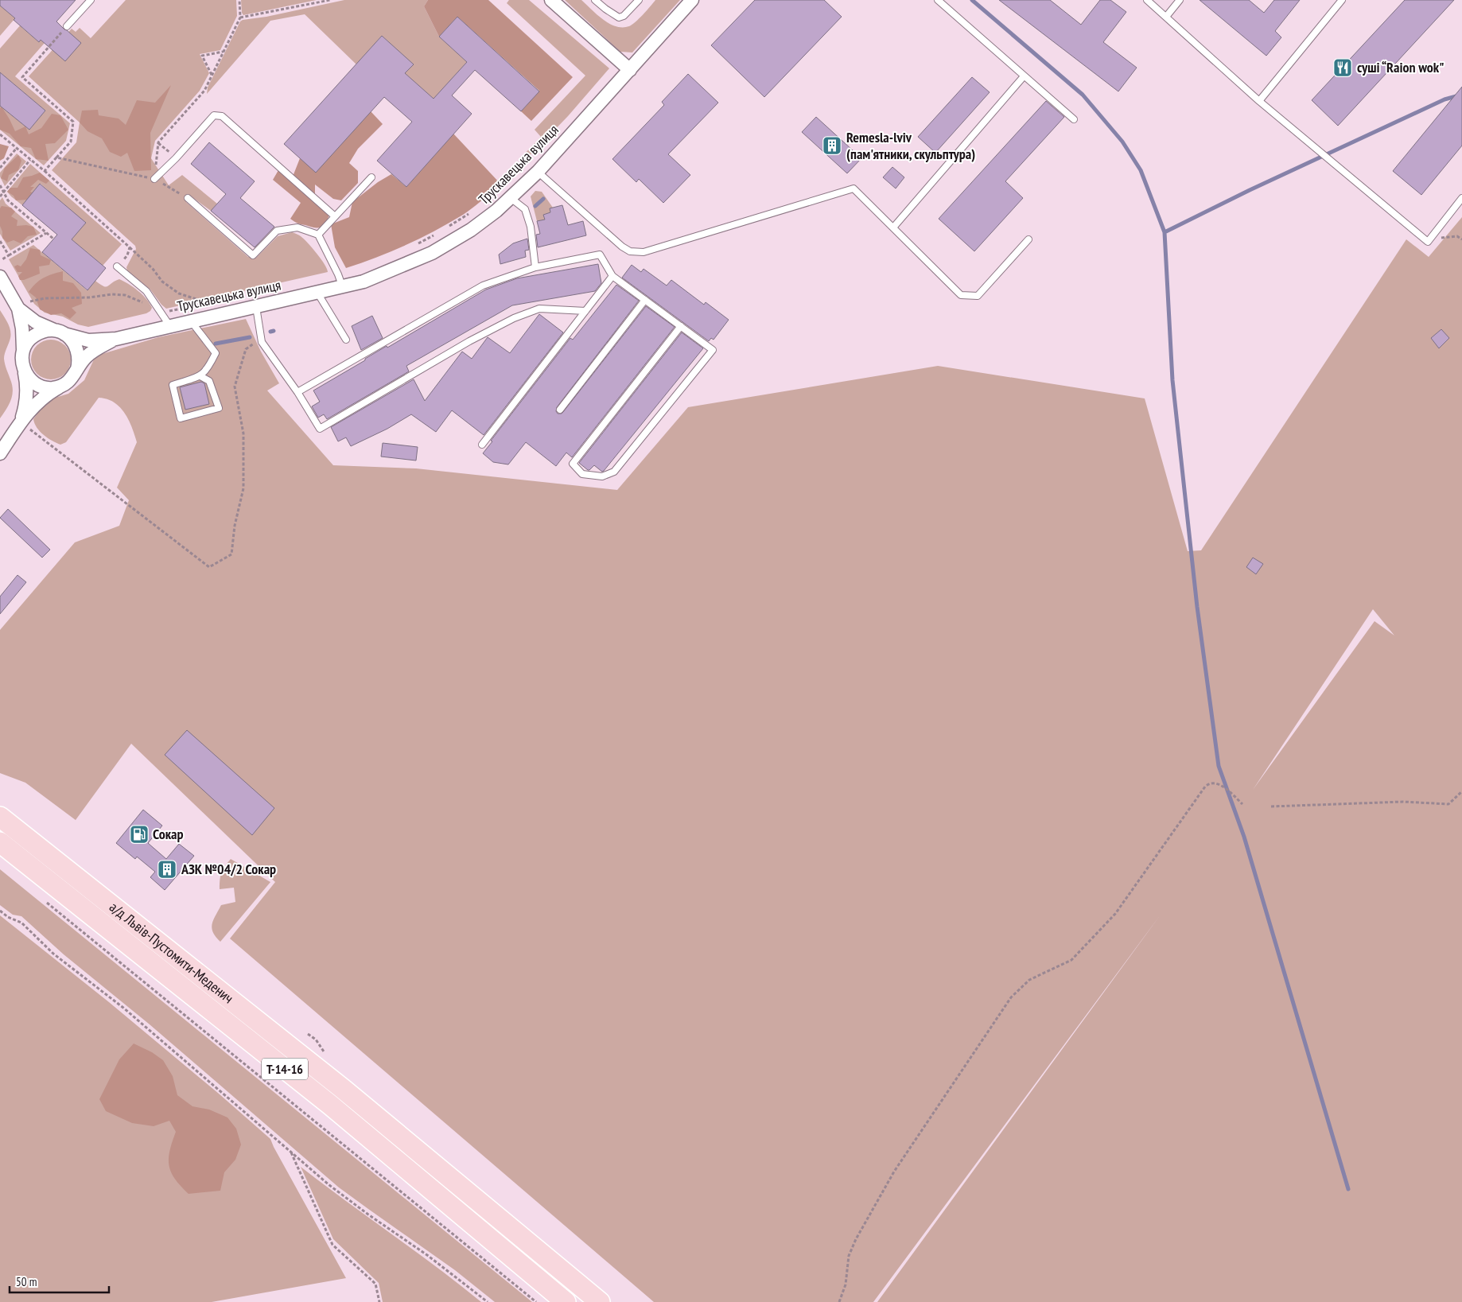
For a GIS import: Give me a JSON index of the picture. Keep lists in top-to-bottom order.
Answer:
{
  "streets": {
    "main road": ["а/д Львів-Пустомити-Меденич", "Т-14-16"],
    "street": ["Трускавецька вулиця"]
  },
  "places": {
    "restaurant": ["суші “Raion wok\""],
    "building": ["Remesla-lviv (пам'ятники, скульптура)", "АЗК №04/2 Сокар"],
    "fuel station": ["Сокар"]
  },
  "scale_bar": "50 m"
}
